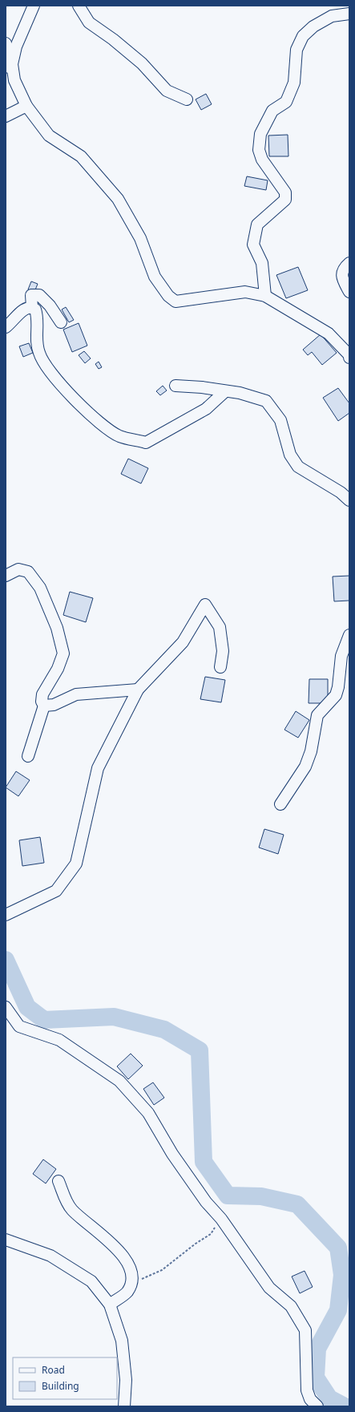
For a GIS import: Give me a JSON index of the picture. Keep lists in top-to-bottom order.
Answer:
{
  "legend": ["Road", "Building"]
}
